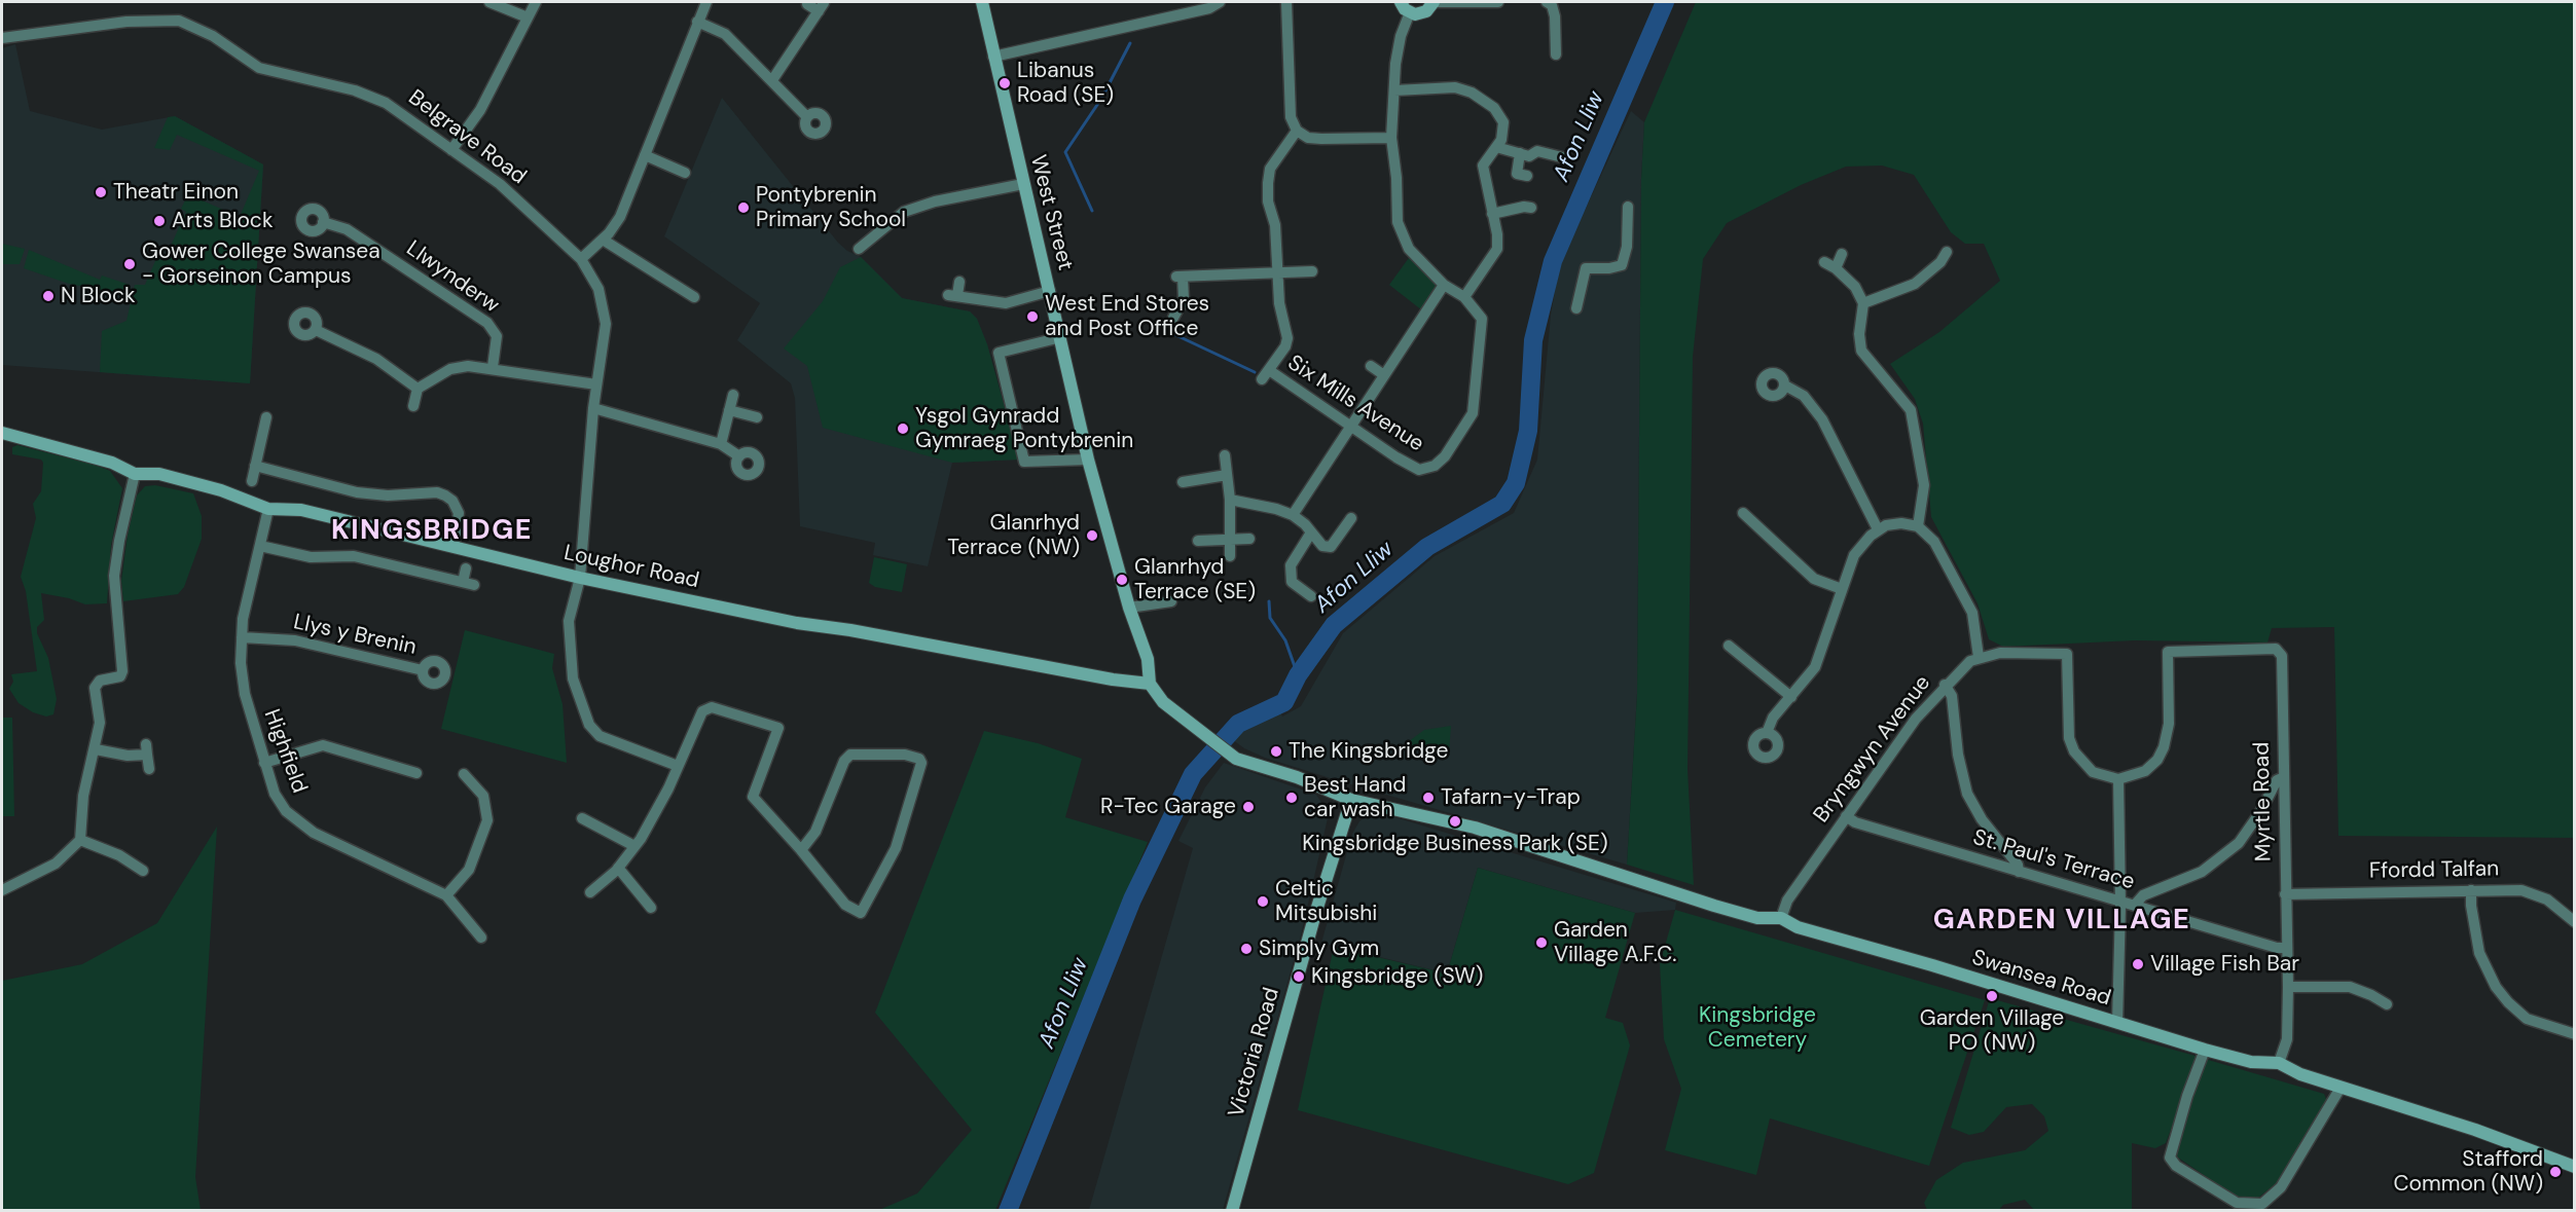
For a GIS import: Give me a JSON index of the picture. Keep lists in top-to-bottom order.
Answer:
{
  "streets": {
    "main road": [
      "West Street",
      "Loughor Road",
      "Swansea Road",
      "Victoria Road"
    ],
    "street": [
      "Belgrave Road",
      "Llwynderw",
      "Six Mills Avenue",
      "Llys y Brenin",
      "Bryngwyn Avenue",
      "Highfield",
      "Myrtle Road",
      "St. Paul's Terrace",
      "Ffordd Talfan"
    ]
  },
  "crossings": [
    ["Belgrave Road", "Loughor Road"],
    ["West Street", "Loughor Road"],
    ["West Street", "Swansea Road"],
    ["Loughor Road", "Highfield"],
    ["Loughor Road", "Swansea Road"],
    ["Llys y Brenin", "Highfield"],
    ["Bryngwyn Avenue", "Myrtle Road"],
    ["Bryngwyn Avenue", "St. Paul's Terrace"],
    ["Bryngwyn Avenue", "Swansea Road"],
    ["Myrtle Road", "St. Paul's Terrace"],
    ["Myrtle Road", "Ffordd Talfan"],
    ["Myrtle Road", "Swansea Road"],
    ["Swansea Road", "Victoria Road"]
  ],
  "districts": ["KINGSBRIDGE", "GARDEN VILLAGE"],
  "water": ["Afon Lliw"],
  "parks": ["Kingsbridge Cemetery"],
  "places": [
    "Libanus Road (SE)",
    "Theatr Einon",
    "Pontybrenin Primary School",
    "Arts Block",
    "Gower College Swansea - Gorseinon Campus",
    "N Block",
    "West End Stores and Post Office",
    "Ysgol Gynradd Gymraeg Pontybrenin",
    "Glanrhyd Terrace (NW)",
    "Glanrhyd Terrace (SE)",
    "The Kingsbridge",
    "Best Hand car wash",
    "Tafarn-y-Trap",
    "R-Tec Garage",
    "Kingsbridge Business Park (SE)",
    "Celtic Mitsubishi",
    "Garden Village A.F.C.",
    "Simply Gym",
    "Village Fish Bar",
    "Kingsbridge (SW)",
    "Garden Village PO (NW)",
    "Stafford Common (NW)"
  ]
}
